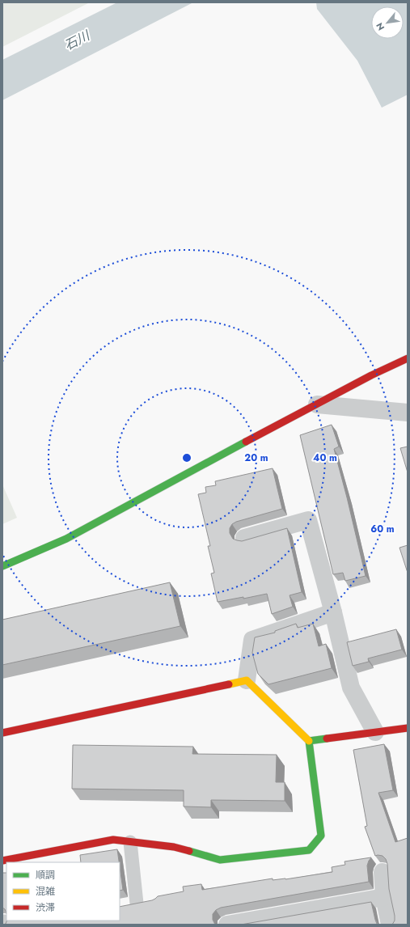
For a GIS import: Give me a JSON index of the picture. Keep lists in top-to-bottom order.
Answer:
{
  "water": ["石川"],
  "legend": ["順調", "混雑", "渋滞"],
  "north": "bottom left",
  "rings": ["20 m", "40 m", "60 m"]
}
